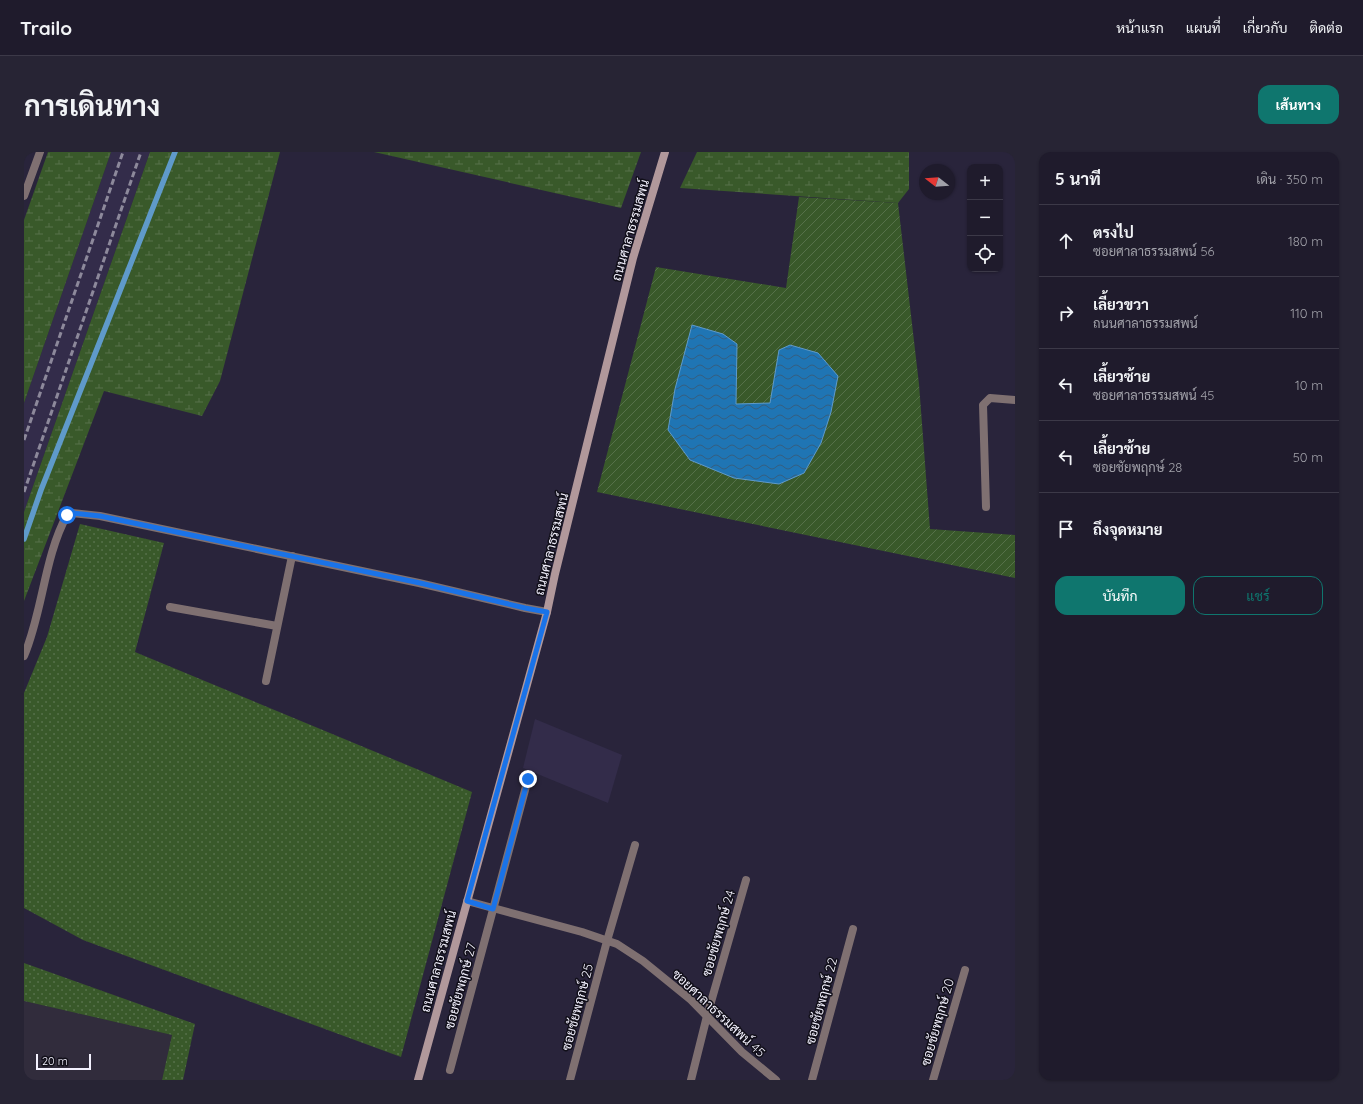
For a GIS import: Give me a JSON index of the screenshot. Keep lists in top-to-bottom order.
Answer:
{
  "streets": {
    "street": [
      "ถนนศาลาธรรมสพน์",
      "ซอยชัยพฤกษ์ 24",
      "ซอยชัยพฤกษ์ 27",
      "ซอยชัยพฤกษ์ 22",
      "ซอยชัยพฤกษ์ 25",
      "ซอยศาลาธรรมสพน์ 45",
      "ซอยชัยพฤกษ์ 20"
    ]
  },
  "crossings": [
    ["ถนนศาลาธรรมสพน์", "ซอยศาลาธรรมสพน์ 45"],
    ["ซอยชัยพฤกษ์ 24", "ซอยศาลาธรรมสพน์ 45"],
    ["ซอยชัยพฤกษ์ 27", "ซอยศาลาธรรมสพน์ 45"],
    ["ซอยชัยพฤกษ์ 25", "ซอยศาลาธรรมสพน์ 45"]
  ],
  "scale_bar": "20 m",
  "north": "left",
  "page": {
    "header": "Trailo",
    "nav": [
      "หน้าแรก",
      "แผนที่",
      "เกี่ยวกับ",
      "ติดต่อ"
    ],
    "buttons": [
      "เส้นทาง",
      ["บันทึก", "แชร์"]
    ],
    "title": "การเดินทาง",
    "heading": ["5 นาที", "เดิน · 350 m"],
    "map_buttons": ["+", "−"],
    "list": [
      ["ตรงไป", "ซอยศาลาธรรมสพน์ 56", "180 m"],
      ["เลี้ยวขวา", "ถนนศาลาธรรมสพน์", "110 m"],
      ["เลี้ยวซ้าย", "ซอยศาลาธรรมสพน์ 45", "10 m"],
      ["เลี้ยวซ้าย", "ซอยชัยพฤกษ์ 28", "50 m"],
      "ถึงจุดหมาย"
    ],
    "scale": "20 m"
  }
}
